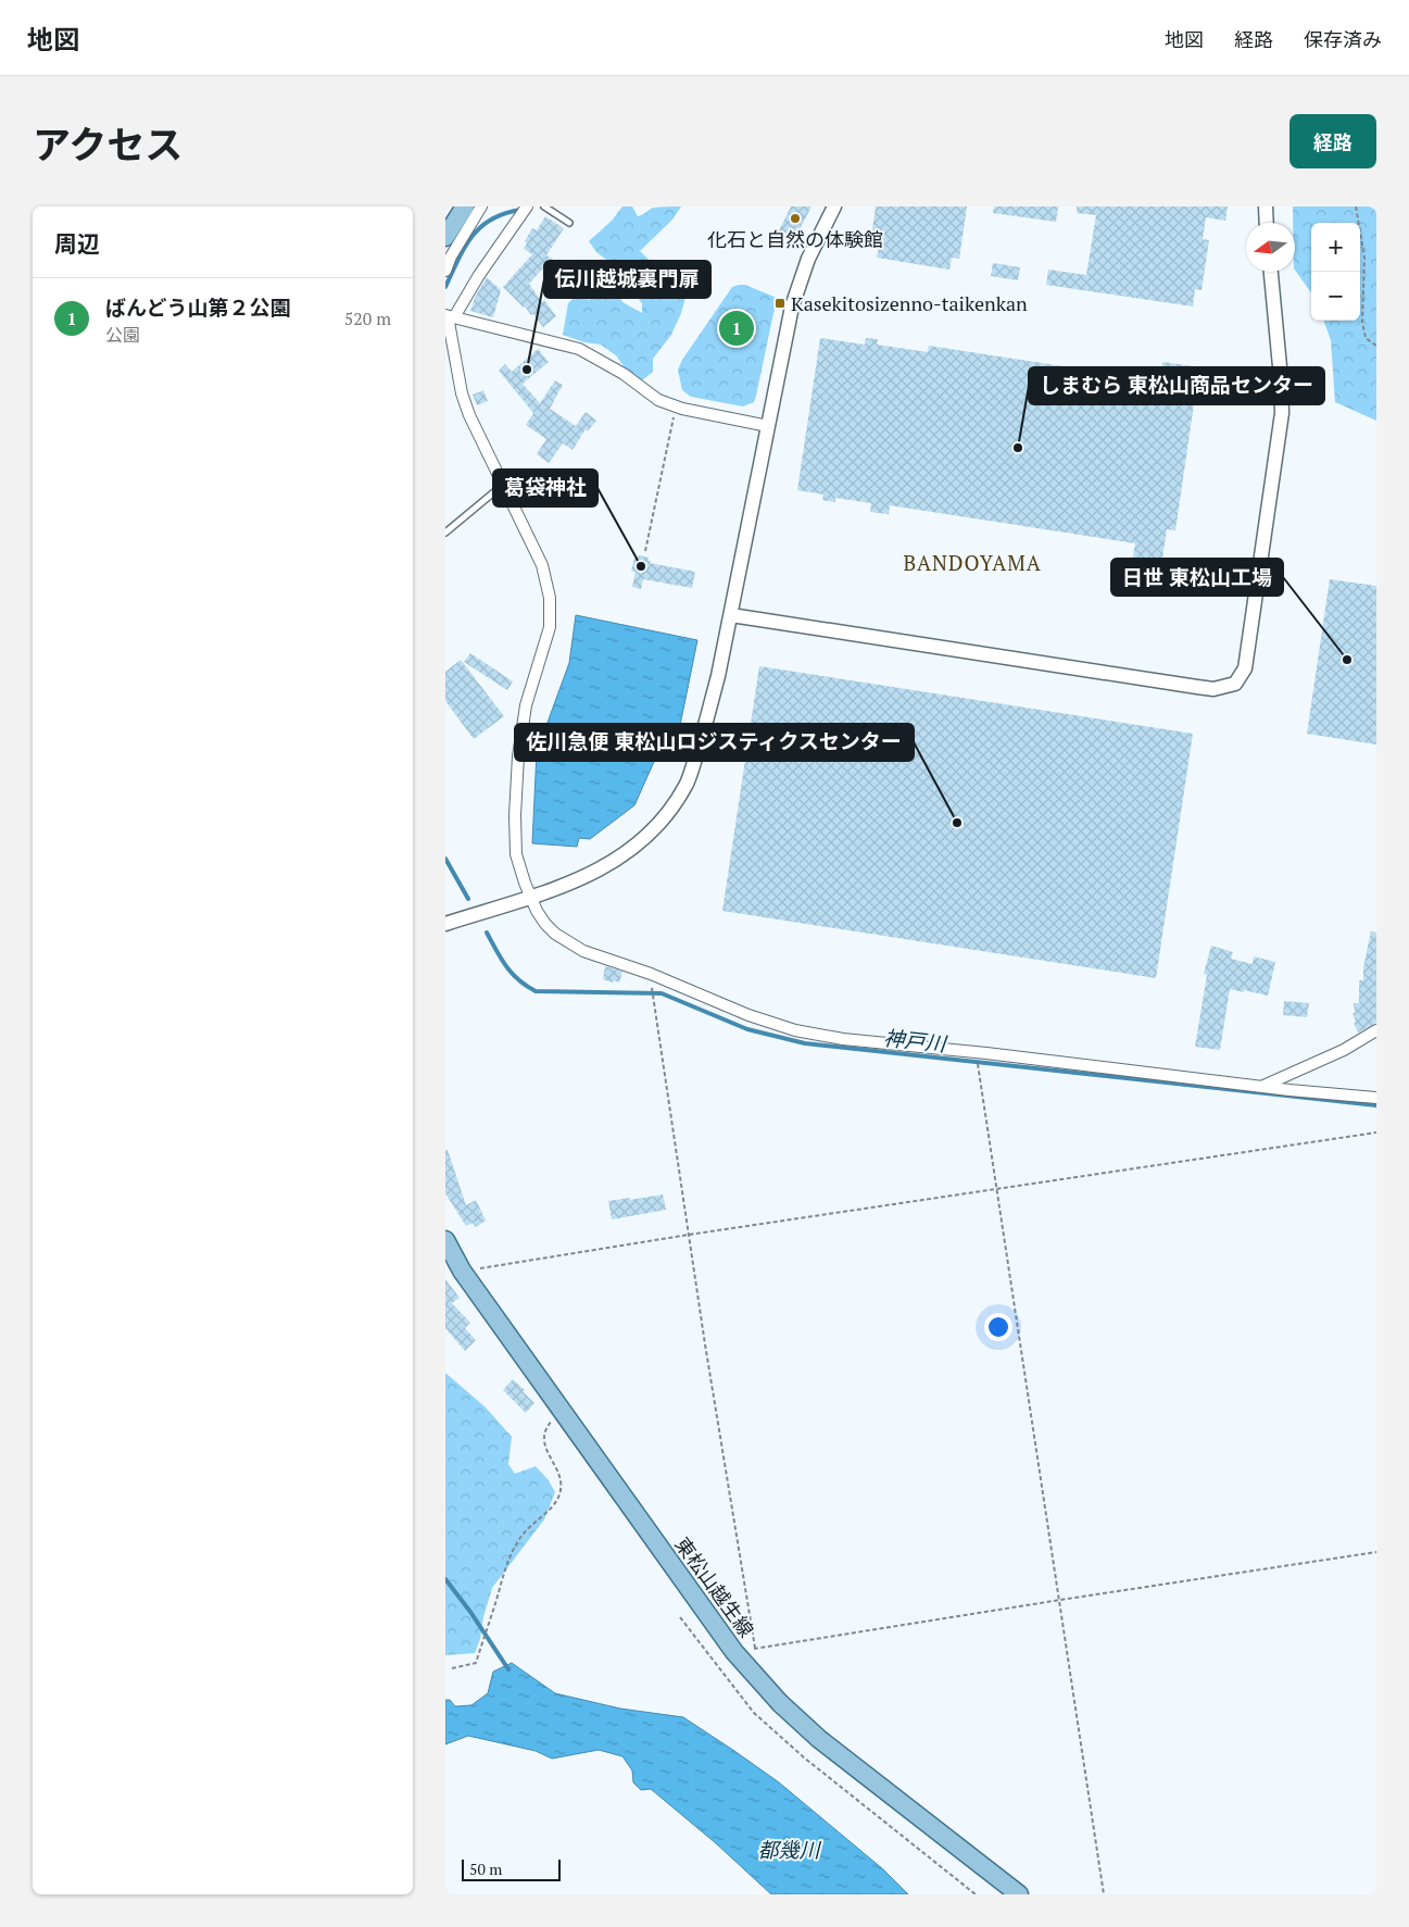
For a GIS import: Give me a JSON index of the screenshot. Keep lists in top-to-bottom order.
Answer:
{
  "streets": {
    "main road": ["東松山越生線"]
  },
  "districts": ["BANDOYAMA"],
  "water": ["神戸川", "都幾川"],
  "places": {
    "other": [
      "化石と自然の体験館",
      "伝川越城裏門扉",
      "しまむら 東松山商品センター",
      "葛袋神社",
      "日世 東松山工場",
      "佐川急便 東松山ロジスティクスセンター"
    ],
    "transit": ["Kasekitosizenno-taikenkan"]
  },
  "scale_bar": "50 m",
  "north": "left",
  "page": {
    "header": "地図",
    "nav": ["地図", "経路", "保存済み"],
    "title": "アクセス",
    "buttons": "経路",
    "heading": "周辺",
    "map_buttons": ["+", "−"],
    "list": [
      {
        "mark": "1",
        "name": "ばんどう山第２公園",
        "note": "公園",
        "value": "520 m"
      }
    ],
    "pins": "1",
    "scale": "50 m"
  }
}
